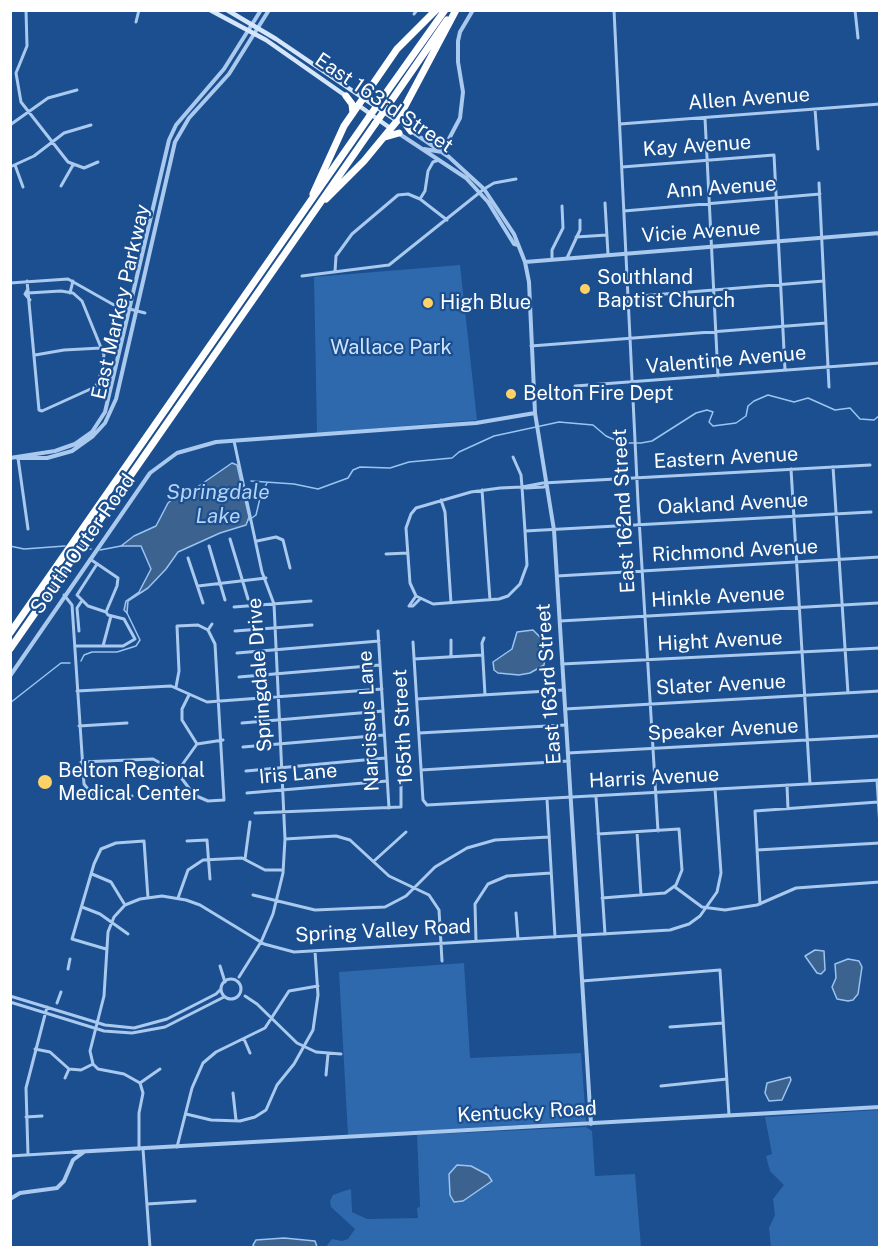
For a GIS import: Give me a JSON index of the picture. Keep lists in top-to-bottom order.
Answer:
{
  "streets": {
    "main road": ["East 163rd Street"],
    "street": [
      "Allen Avenue",
      "Kay Avenue",
      "Ann Avenue",
      "Vicie Avenue",
      "East Markey Parkway",
      "Valentine Avenue",
      "Eastern Avenue",
      "Oakland Avenue",
      "East 162nd Street",
      "South Outer Road",
      "Richmond Avenue",
      "Hinkle Avenue",
      "Hight Avenue",
      "Springdale Drive",
      "Slater Avenue",
      "Narcissus Lane",
      "165th Street",
      "Speaker Avenue",
      "Iris Lane",
      "Harris Avenue",
      "Spring Valley Road",
      "Kentucky Road"
    ]
  },
  "crossings": [
    ["Allen Avenue", "East 162nd Street"],
    ["East 163rd Street", "Vicie Avenue"],
    ["East 163rd Street", "East Markey Parkway"],
    ["East 163rd Street", "Eastern Avenue"],
    ["East 163rd Street", "Oakland Avenue"],
    ["East 163rd Street", "South Outer Road"],
    ["East 163rd Street", "Richmond Avenue"],
    ["East 163rd Street", "Hinkle Avenue"],
    ["East 163rd Street", "Hight Avenue"],
    ["East 163rd Street", "Slater Avenue"],
    ["East 163rd Street", "Speaker Avenue"],
    ["East 163rd Street", "Harris Avenue"],
    ["East 163rd Street", "Spring Valley Road"],
    ["East 163rd Street", "Kentucky Road"],
    ["Kay Avenue", "Ann Avenue"],
    ["Kay Avenue", "East 162nd Street"],
    ["Ann Avenue", "East 162nd Street"],
    ["Vicie Avenue", "East 162nd Street"],
    ["Valentine Avenue", "East 162nd Street"],
    ["Eastern Avenue", "East 162nd Street"],
    ["Oakland Avenue", "East 162nd Street"],
    ["East 162nd Street", "Richmond Avenue"],
    ["East 162nd Street", "Hinkle Avenue"],
    ["East 162nd Street", "Hight Avenue"],
    ["East 162nd Street", "Slater Avenue"],
    ["East 162nd Street", "Speaker Avenue"],
    ["East 162nd Street", "Harris Avenue"],
    ["South Outer Road", "Springdale Drive"],
    ["Springdale Drive", "Iris Lane"],
    ["Springdale Drive", "Spring Valley Road"],
    ["Narcissus Lane", "Iris Lane"],
    ["165th Street", "Harris Avenue"]
  ],
  "water": ["Springdale Lake"],
  "parks": ["Wallace Park"],
  "places": [
    "Southland Baptist Church",
    "High Blue",
    "Belton Fire Dept",
    "Belton Regional Medical Center"
  ]
}
